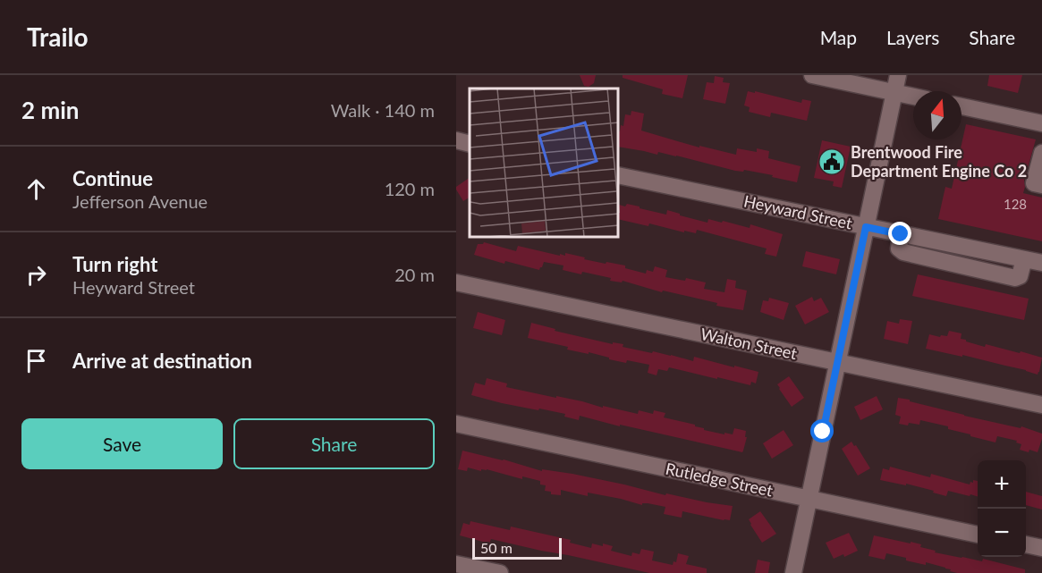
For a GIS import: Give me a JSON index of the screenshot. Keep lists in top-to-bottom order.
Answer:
{
  "streets": {
    "street": ["Heyward Street", "Walton Street", "Rutledge Street"]
  },
  "places": {
    "public building": ["Brentwood Fire Department Engine Co 2"]
  },
  "house_numbers": ["128"],
  "scale_bar": "50 m",
  "north": "top",
  "page": {
    "header": "Trailo",
    "nav": ["Map", "Layers", "Share"],
    "heading": ["2 min", "Walk · 140 m"],
    "list": [
      ["Continue", "Jefferson Avenue", "120 m"],
      ["Turn right", "Heyward Street", "20 m"],
      "Arrive at destination"
    ],
    "buttons": ["Save", "Share"],
    "map_buttons": ["+", "−"],
    "scale": "50 m"
  }
}
